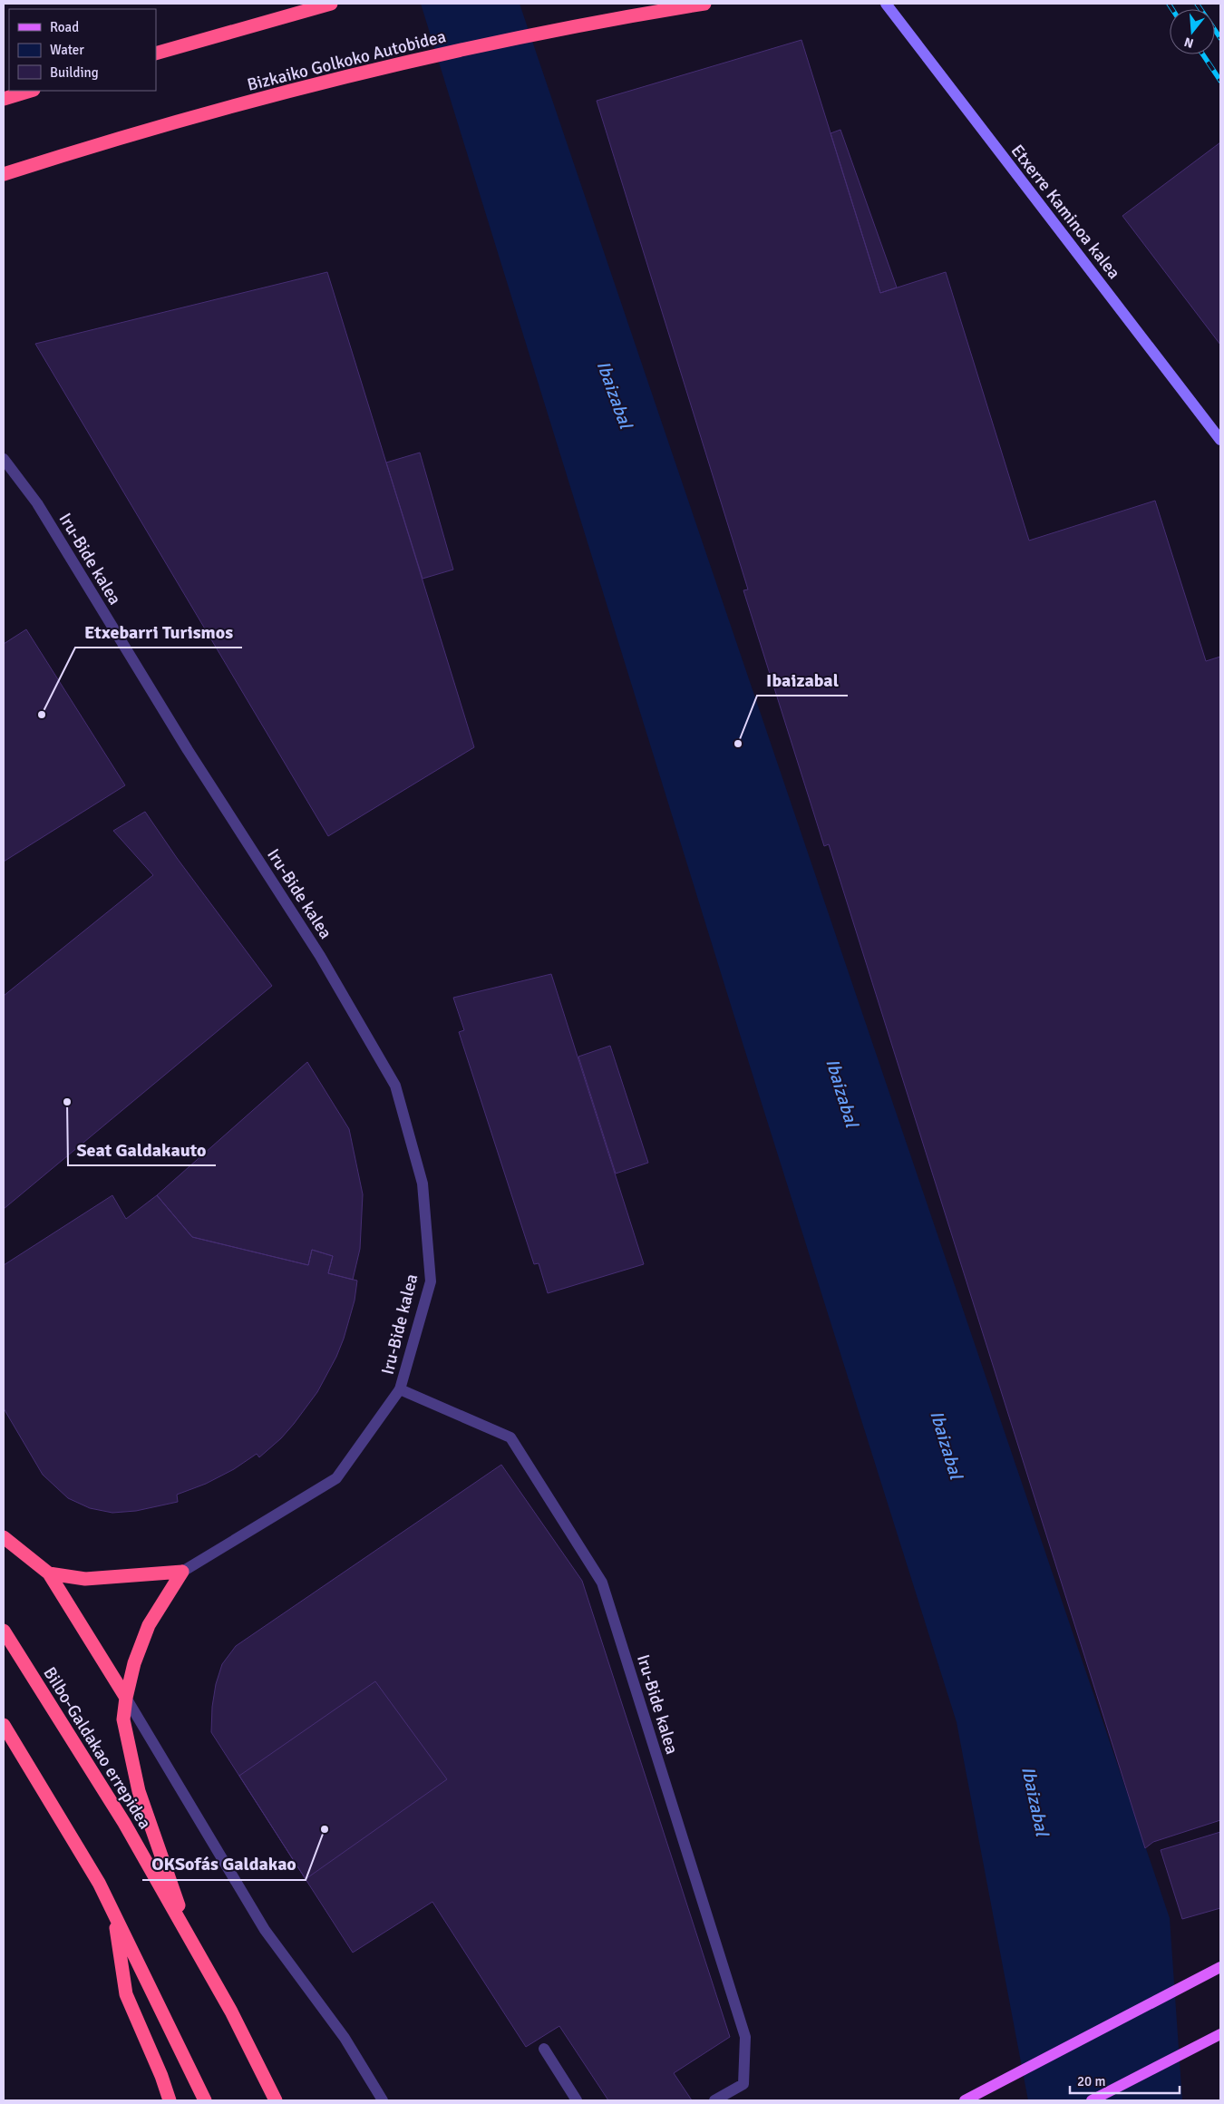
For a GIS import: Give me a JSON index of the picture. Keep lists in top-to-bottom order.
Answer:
{
  "streets": {
    "highway": ["Bizkaiko Golkoko Autobidea", "Bilbo-Galdakao errepidea"],
    "street": ["Etxerre Kaminoa kalea", "Iru-Bide kalea"]
  },
  "water": ["Ibaizabal"],
  "places": [
    "Etxebarri Turismos",
    "Ibaizabal",
    "Seat Galdakauto",
    "OKSofás Galdakao"
  ],
  "legend": ["Road", "Water", "Building"],
  "scale_bar": "20 m",
  "north": "bottom"
}
